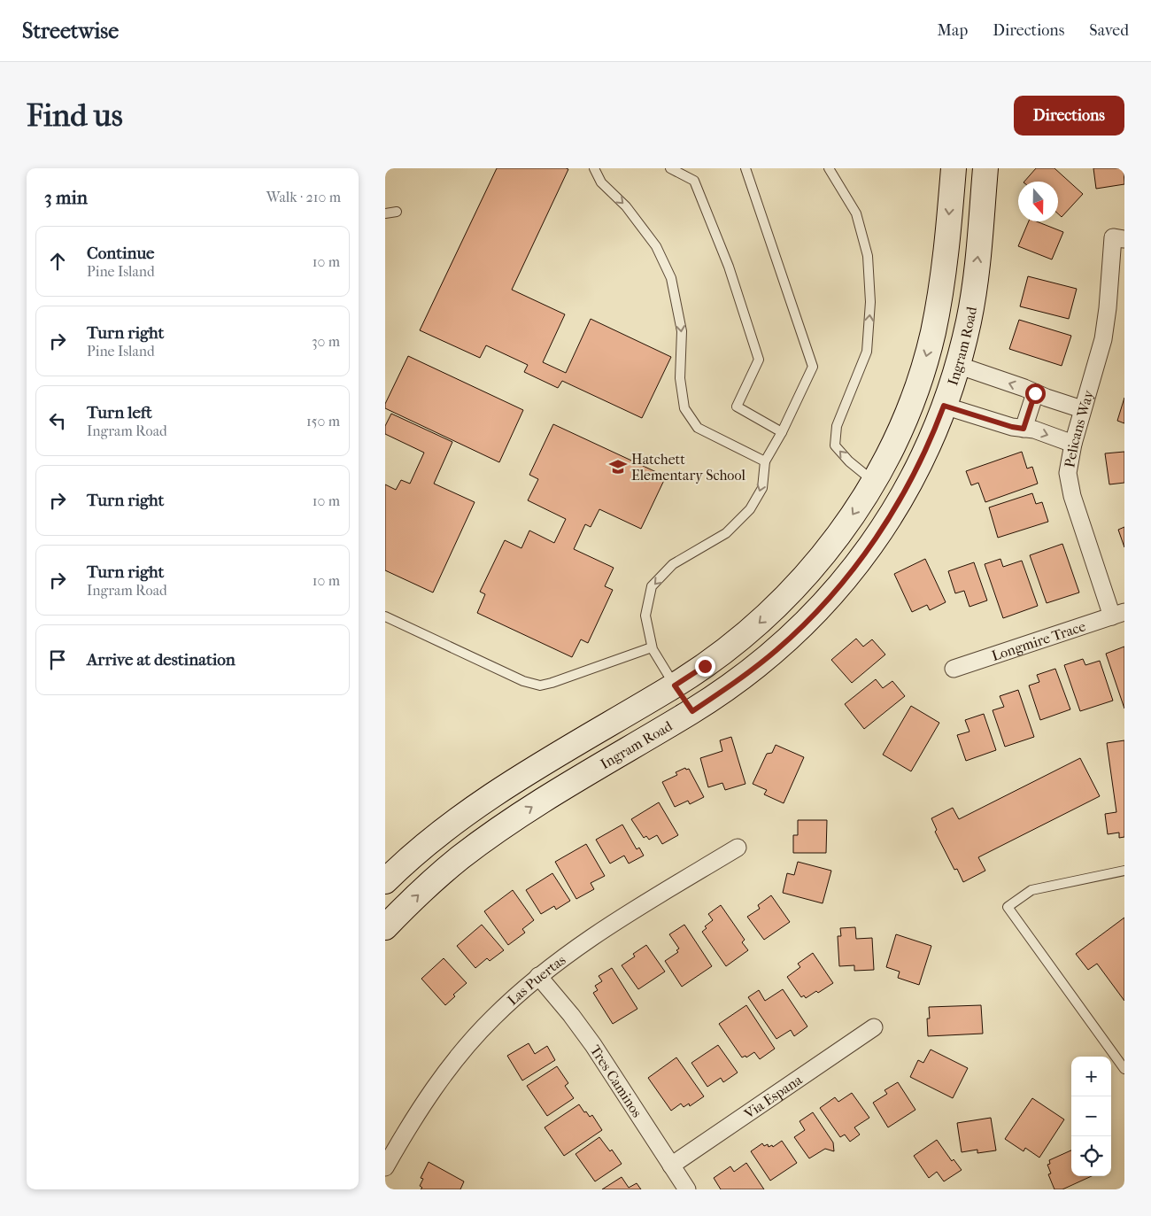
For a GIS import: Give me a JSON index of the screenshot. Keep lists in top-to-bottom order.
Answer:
{
  "streets": {
    "main road": ["Ingram Road"],
    "street": [
      "Pelicans Way",
      "Longmire Trace",
      "Las Puertas",
      "Tres Caminos",
      "Via Espana"
    ]
  },
  "crossings": [
    ["Pelicans Way", "Longmire Trace"],
    ["Las Puertas", "Tres Caminos"],
    ["Tres Caminos", "Via Espana"]
  ],
  "places": {
    "school or university": ["Hatchett Elementary School"]
  },
  "north": "bottom",
  "page": {
    "header": "Streetwise",
    "nav": ["Map", "Directions", "Saved"],
    "buttons": "Directions",
    "title": "Find us",
    "heading": ["3 min", "Walk · 210 m"],
    "list": [
      ["Continue", "Pine Island", "10 m"],
      ["Turn right", "Pine Island", "30 m"],
      ["Turn left", "Ingram Road", "150 m"],
      ["Turn right", "10 m"],
      ["Turn right", "Ingram Road", "10 m"],
      "Arrive at destination"
    ],
    "map_buttons": ["+", "−"]
  }
}
